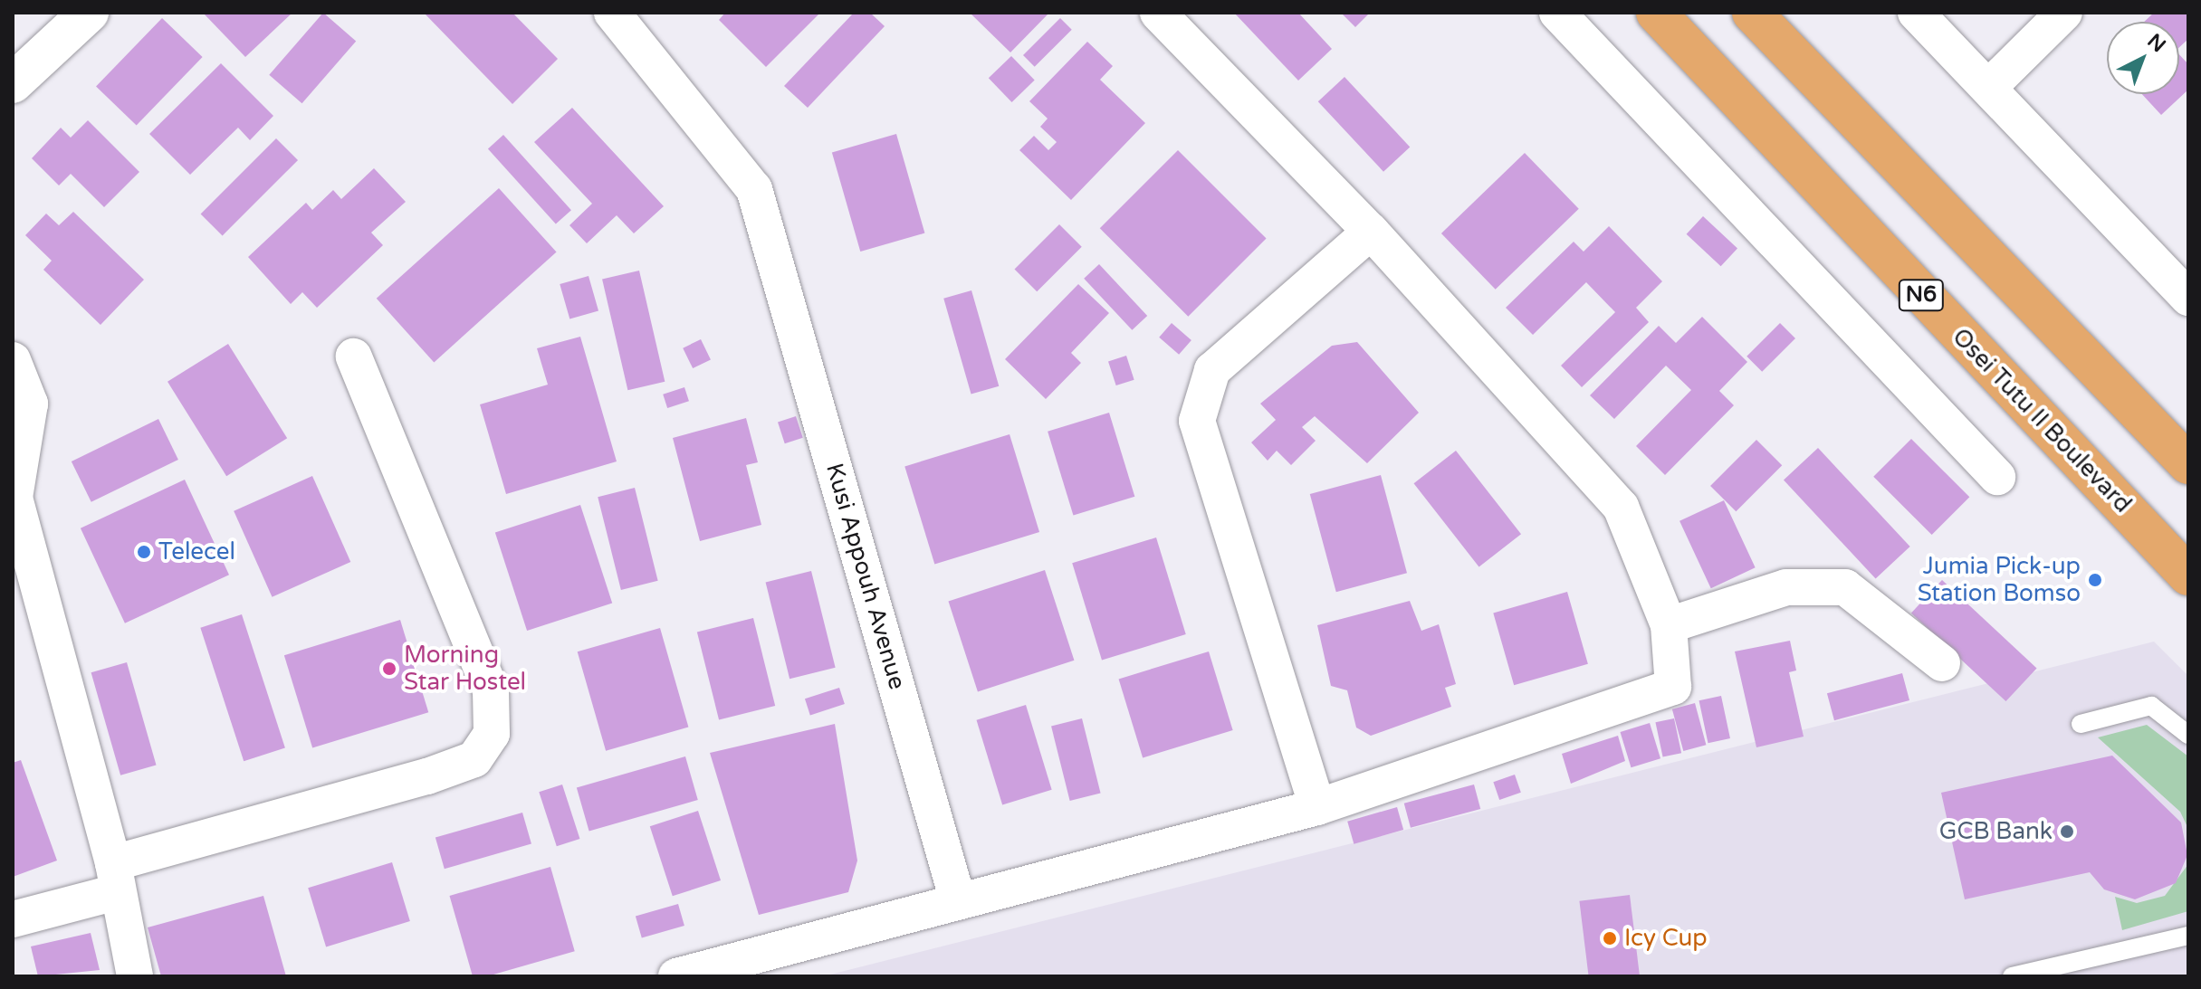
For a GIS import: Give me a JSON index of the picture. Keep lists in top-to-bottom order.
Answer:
{
  "streets": {
    "highway": ["N6", "Osei Tutu II Boulevard"],
    "street": ["Kusi Appouh Avenue"]
  },
  "places": [
    "Telecel",
    "Jumia Pick-up Station Bomso",
    "Morning Star Hostel",
    "GCB Bank",
    "Icy Cup"
  ],
  "north": "top right"
}
